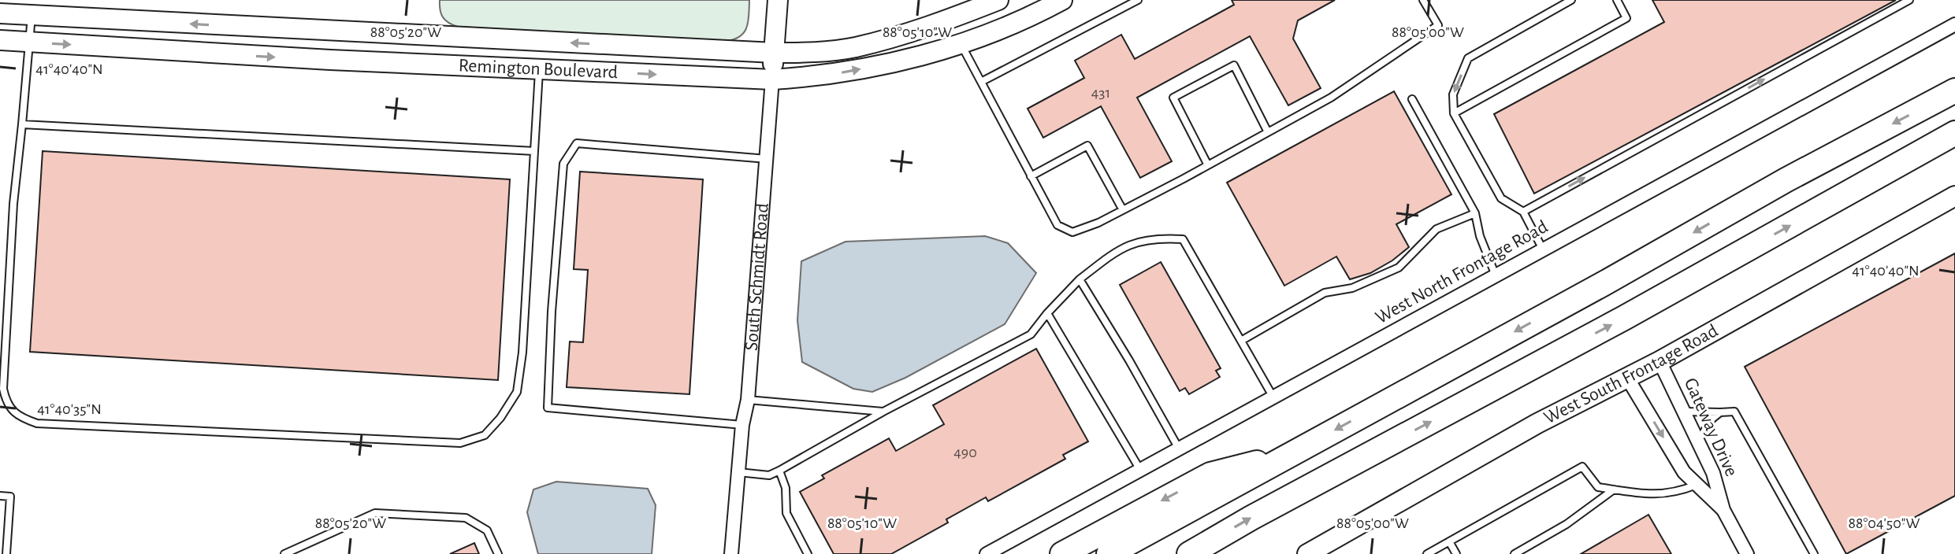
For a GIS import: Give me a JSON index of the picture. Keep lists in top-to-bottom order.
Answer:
{
  "streets": {
    "street": [
      "Remington Boulevard",
      "West North Frontage Road",
      "South Schmidt Road",
      "West South Frontage Road",
      "Gateway Drive"
    ]
  },
  "crossings": [
    ["Remington Boulevard", "South Schmidt Road"],
    ["West South Frontage Road", "Gateway Drive"]
  ],
  "house_numbers": ["431", "490"],
  "coordinates": [
    "88°05'20\"W",
    "88°05'10\"W",
    "88°05'00\"W",
    "41°40'40\"N",
    "41°40'35\"N",
    "88°04'50\"W"
  ]
}
